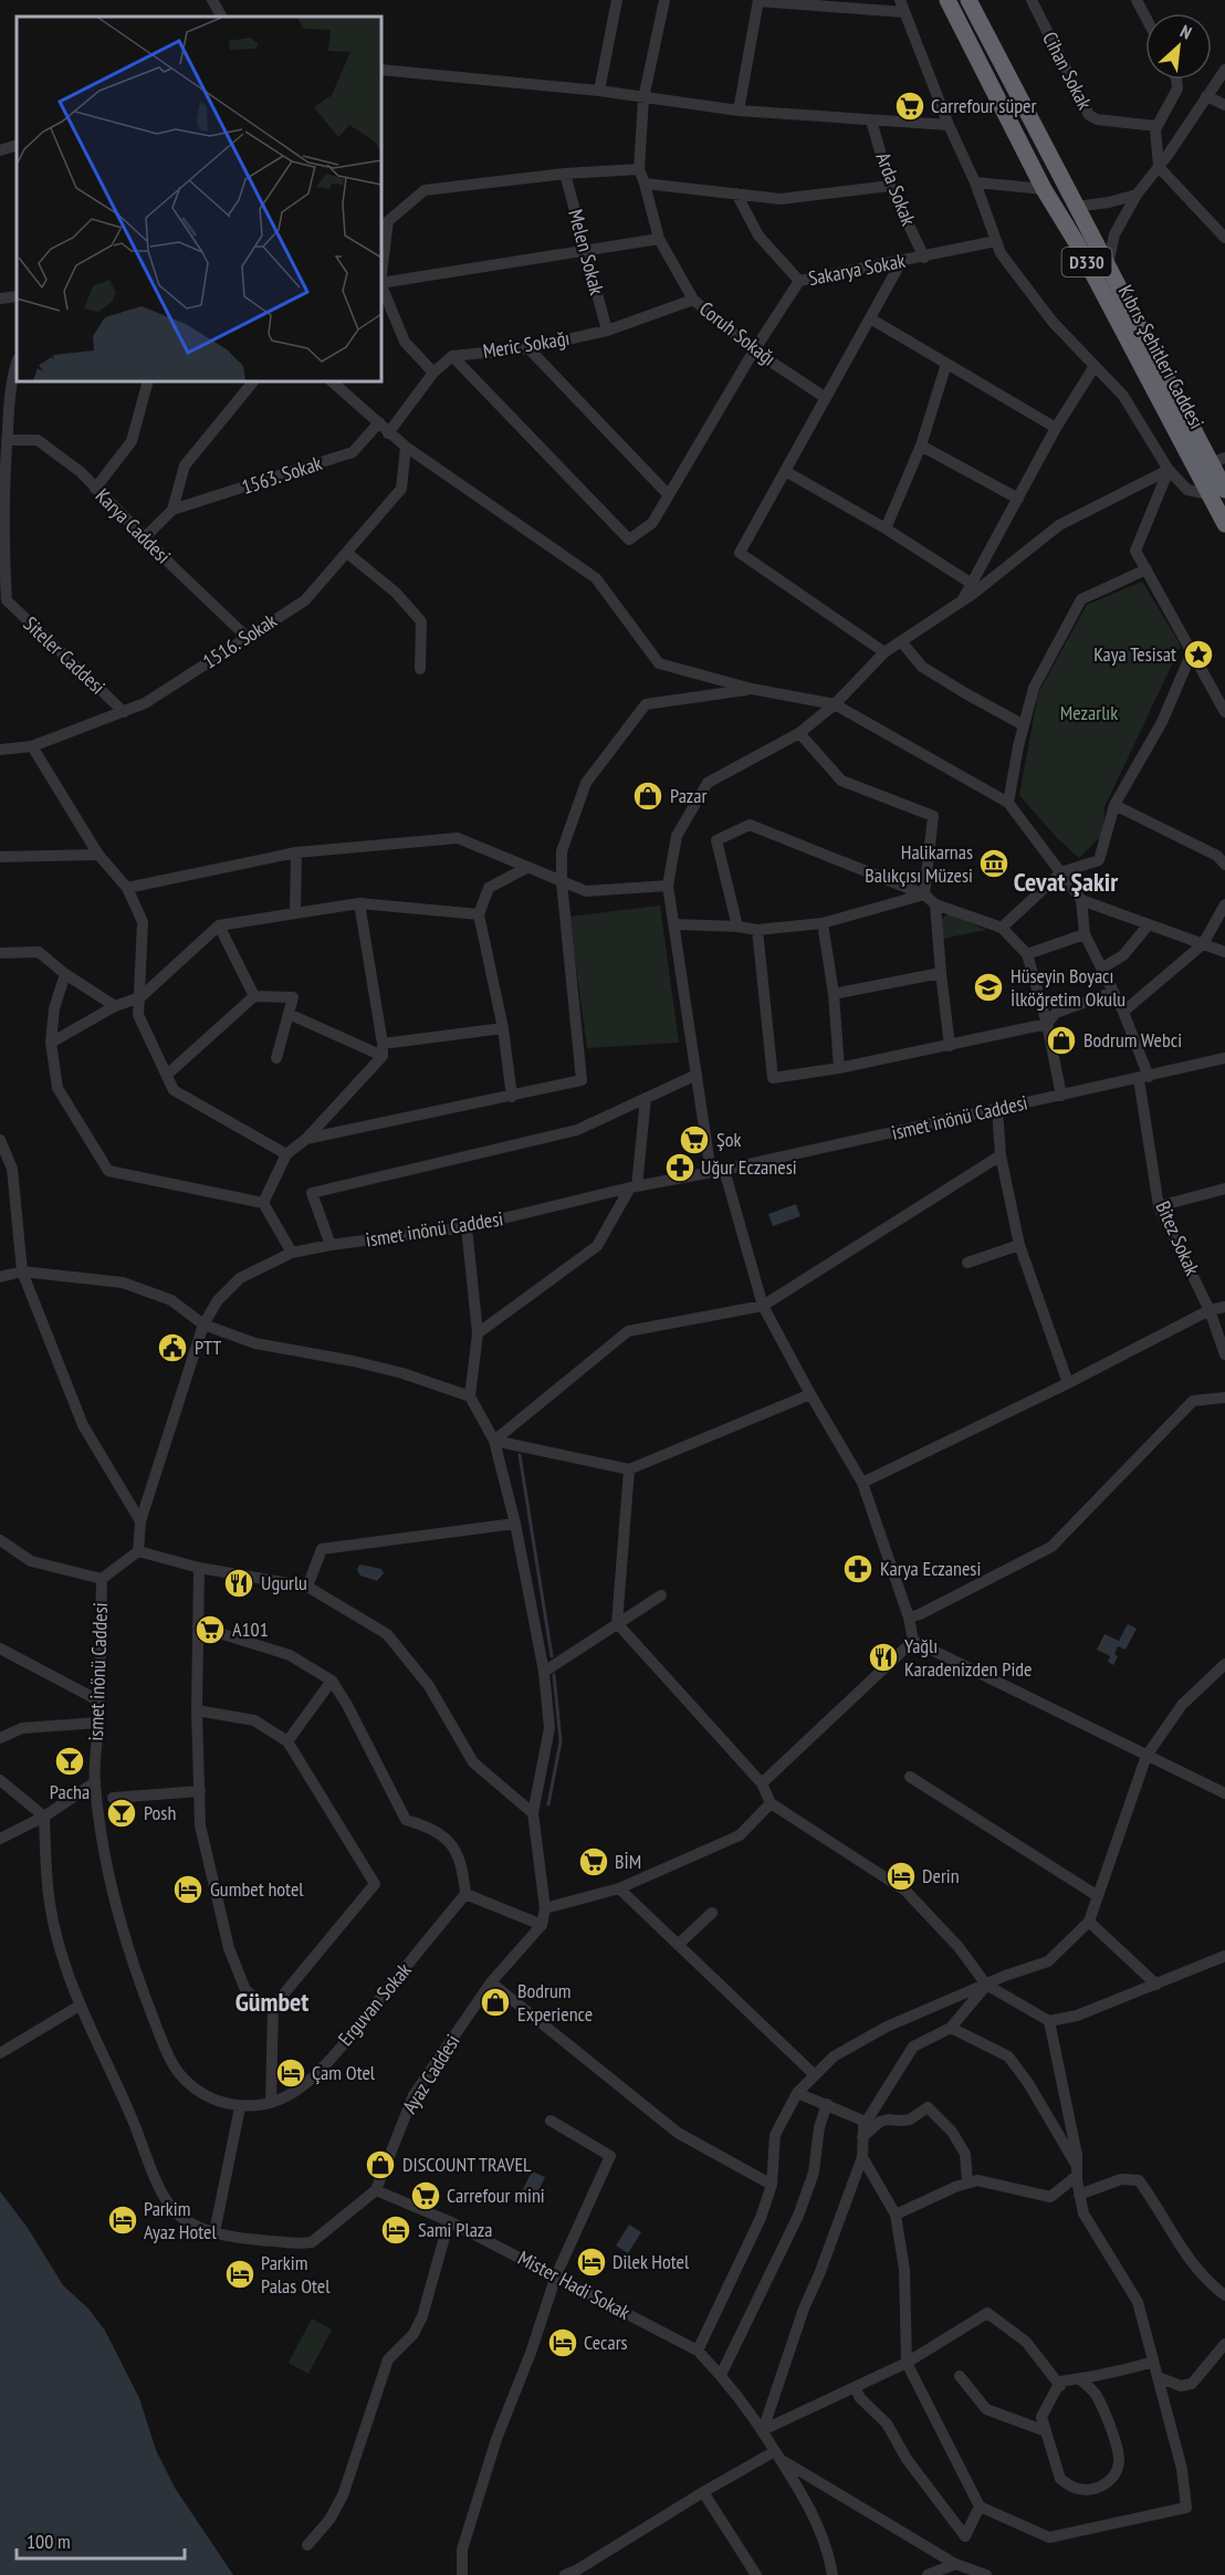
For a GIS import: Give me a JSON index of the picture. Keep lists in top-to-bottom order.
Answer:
{
  "streets": {
    "highway": ["D330", "Kıbrıs Şehitleri Caddesi"],
    "street": [
      "Cihan Sokak",
      "Arda Sokak",
      "Melen Sokak",
      "Sakarya Sokak",
      "Coruh Sokağı",
      "Meric Sokağı",
      "1563. Sokak",
      "Karya Caddesi",
      "1516. Sokak",
      "Siteler Caddesi",
      "ismet inönü Caddesi",
      "Bitez Sokak",
      "Erguvan Sokak",
      "Ayaz Caddesi",
      "Mister Hadi Sokak"
    ]
  },
  "crossings": [
    ["Arda Sokak", "Sakarya Sokak"],
    ["Melen Sokak", "Meric Sokağı"],
    ["Sakarya Sokak", "Coruh Sokağı"],
    ["Sakarya Sokak", "Meric Sokağı"],
    ["Coruh Sokağı", "Meric Sokağı"],
    ["Karya Caddesi", "1516. Sokak"],
    ["Karya Caddesi", "Siteler Caddesi"],
    ["1516. Sokak", "Siteler Caddesi"],
    ["ismet inönü Caddesi", "Bitez Sokak"],
    ["ismet inönü Caddesi", "Erguvan Sokak"],
    ["Ayaz Caddesi", "Mister Hadi Sokak"]
  ],
  "districts": ["Cevat Şakir", "Gümbet"],
  "parks": ["Mezarlık"],
  "places": {
    "supermarket": [
      "Carrefour süper",
      "Şok",
      "A101",
      "BİM",
      "Carrefour mini"
    ],
    "place": ["Kaya Tesisat"],
    "shop": [
      "Pazar",
      "Bodrum Webci",
      "Bodrum Experience",
      "DISCOUNT TRAVEL"
    ],
    "museum": ["Halikarnas Balıkçısı Müzesi"],
    "school or university": ["Hüseyin Boyacı İlköğretim Okulu"],
    "pharmacy": ["Uğur Eczanesi", "Karya Eczanesi"],
    "public building": ["PTT"],
    "restaurant": ["Ugurlu", "Yağlı Karadenizden Pide"],
    "bar": ["Pacha", "Posh"],
    "hotel": [
      "Derin",
      "Gumbet hotel",
      "Çam Otel",
      "Parkim Ayaz Hotel",
      "Sami Plaza",
      "Dilek Hotel",
      "Parkim Palas Otel",
      "Cecars"
    ]
  },
  "scale_bar": "100 m",
  "north": "top right"
}
